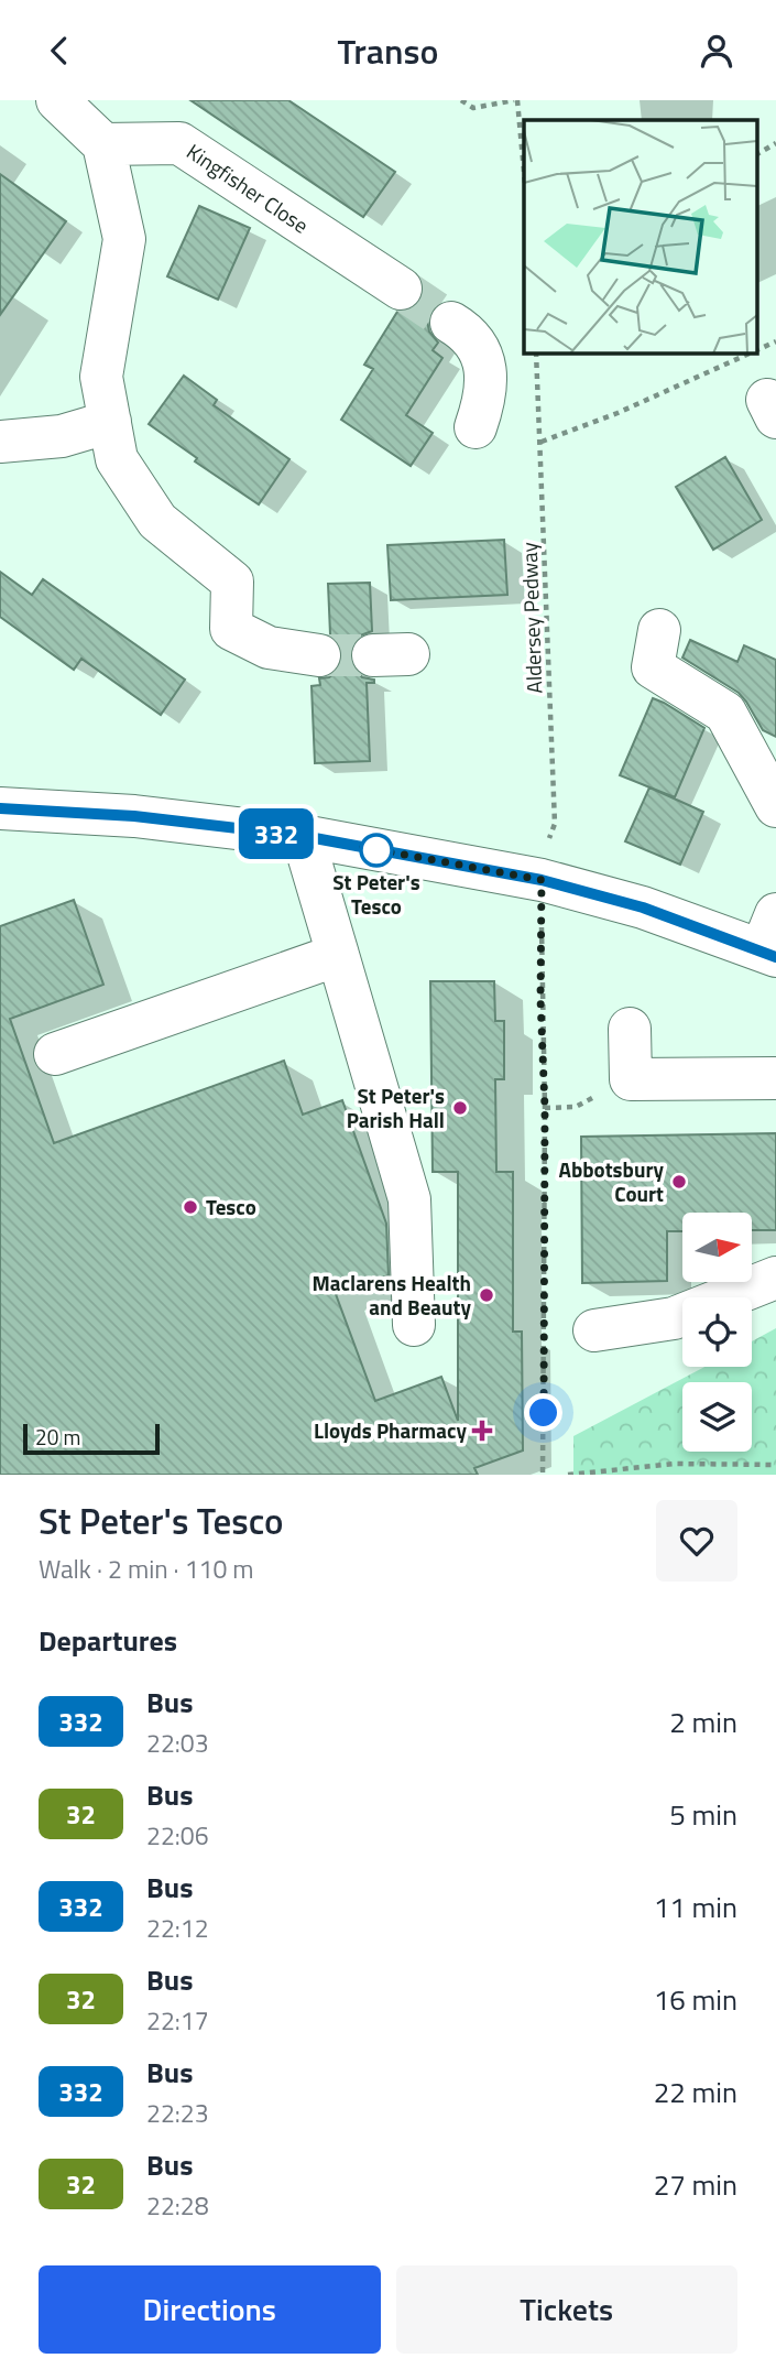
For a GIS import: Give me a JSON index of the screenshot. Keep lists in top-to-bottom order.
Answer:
{
  "streets": {
    "street": ["Kingfisher Close"],
    "path": ["Aldersey Pedway"]
  },
  "places": {
    "other": [
      "St Peter's Tesco",
      "St Peter's Parish Hall",
      "Abbotsbury Court",
      "Tesco",
      "Maclarens Health and Beauty"
    ],
    "health": ["Lloyds Pharmacy"]
  },
  "lines": ["bus line 332"],
  "scale_bar": "20 m",
  "north": "right",
  "page": {
    "header": "Transo",
    "on_map": "332",
    "scale": "20 m",
    "heading": [
      ["St Peter's Tesco", "Walk · 2 min · 110 m"],
      "Departures"
    ],
    "list": [
      {
        "mark": "332",
        "name": "Bus",
        "note": "22:03",
        "value": "2 min"
      },
      {
        "mark": "32",
        "name": "Bus",
        "note": "22:06",
        "value": "5 min"
      },
      {
        "mark": "332",
        "name": "Bus",
        "note": "22:12",
        "value": "11 min"
      },
      {
        "mark": "32",
        "name": "Bus",
        "note": "22:17",
        "value": "16 min"
      },
      {
        "mark": "332",
        "name": "Bus",
        "note": "22:23",
        "value": "22 min"
      },
      {
        "mark": "32",
        "name": "Bus",
        "note": "22:28",
        "value": "27 min"
      }
    ],
    "buttons": ["Directions", "Tickets"]
  }
}
